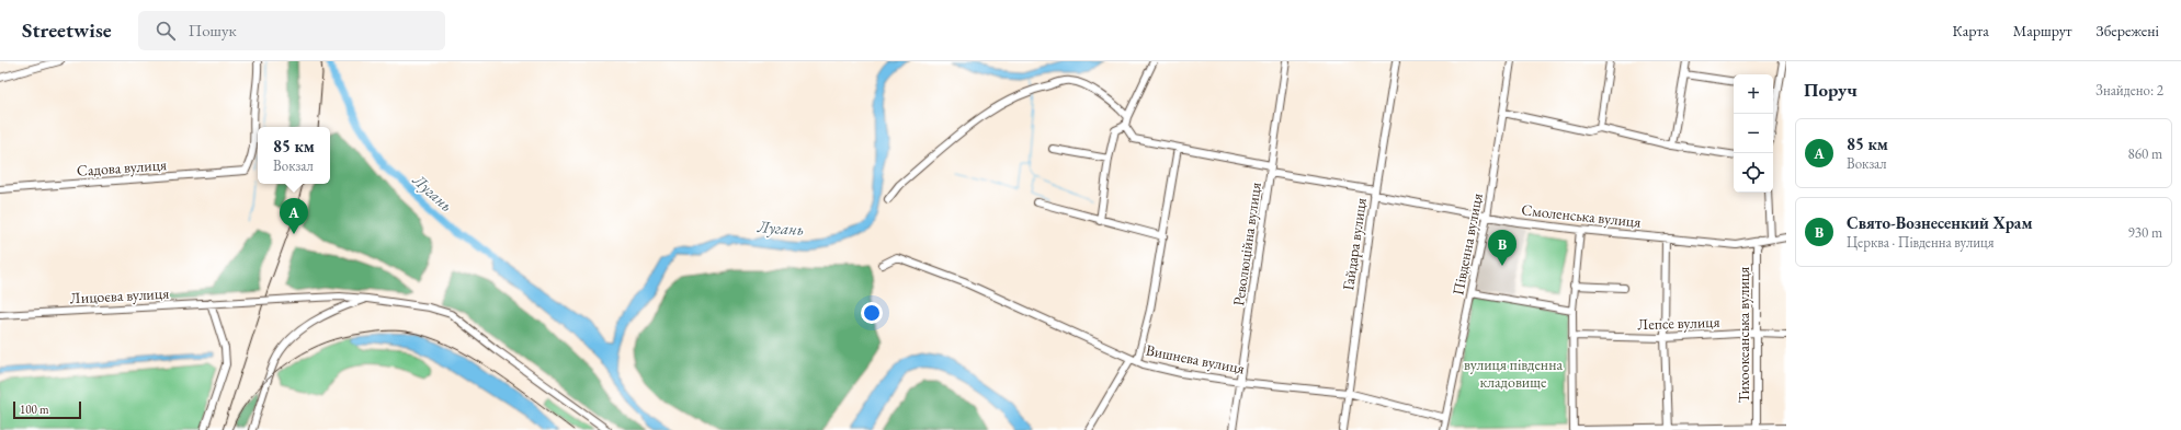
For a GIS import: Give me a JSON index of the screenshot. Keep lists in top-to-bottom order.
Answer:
{
  "streets": {
    "street": [
      "Садова вулиця",
      "Смоленська вулиця",
      "Революційна вулиця",
      "Гайдара вулиця",
      "Південна вулиця",
      "Лицоєва вулиця",
      "Лепсе вулиця",
      "Тихоокеанська вулиця",
      "Вишнева вулиця"
    ]
  },
  "crossings": [
    ["Смоленська вулиця", "Революційна вулиця"],
    ["Смоленська вулиця", "Гайдара вулиця"],
    ["Смоленська вулиця", "Південна вулиця"],
    ["Смоленська вулиця", "Тихоокеанська вулиця"],
    ["Революційна вулиця", "Вишнева вулиця"],
    ["Гайдара вулиця", "Вишнева вулиця"],
    ["Південна вулиця", "Вишнева вулиця"],
    ["Лепсе вулиця", "Тихоокеанська вулиця"]
  ],
  "water": ["Лугань"],
  "parks": ["вулиця південна кладовище"],
  "scale_bar": "100 m",
  "page": {
    "header": "Streetwise",
    "search": "Пошук",
    "nav": ["Карта", "Маршрут", "Збережені"],
    "heading": ["Поруч", "Знайдено: 2"],
    "map_buttons": ["+", "−"],
    "list": [
      {
        "mark": "A",
        "name": "85 км",
        "note": "Вокзал",
        "value": "860 m"
      },
      {
        "mark": "B",
        "name": "Свято-Вознесенкий Храм",
        "note": "Церква · Південна вулиця",
        "value": "930 m"
      }
    ],
    "popup": ["85 км", "Вокзал"],
    "pins": ["A", "B"],
    "scale": "100 m"
  }
}
